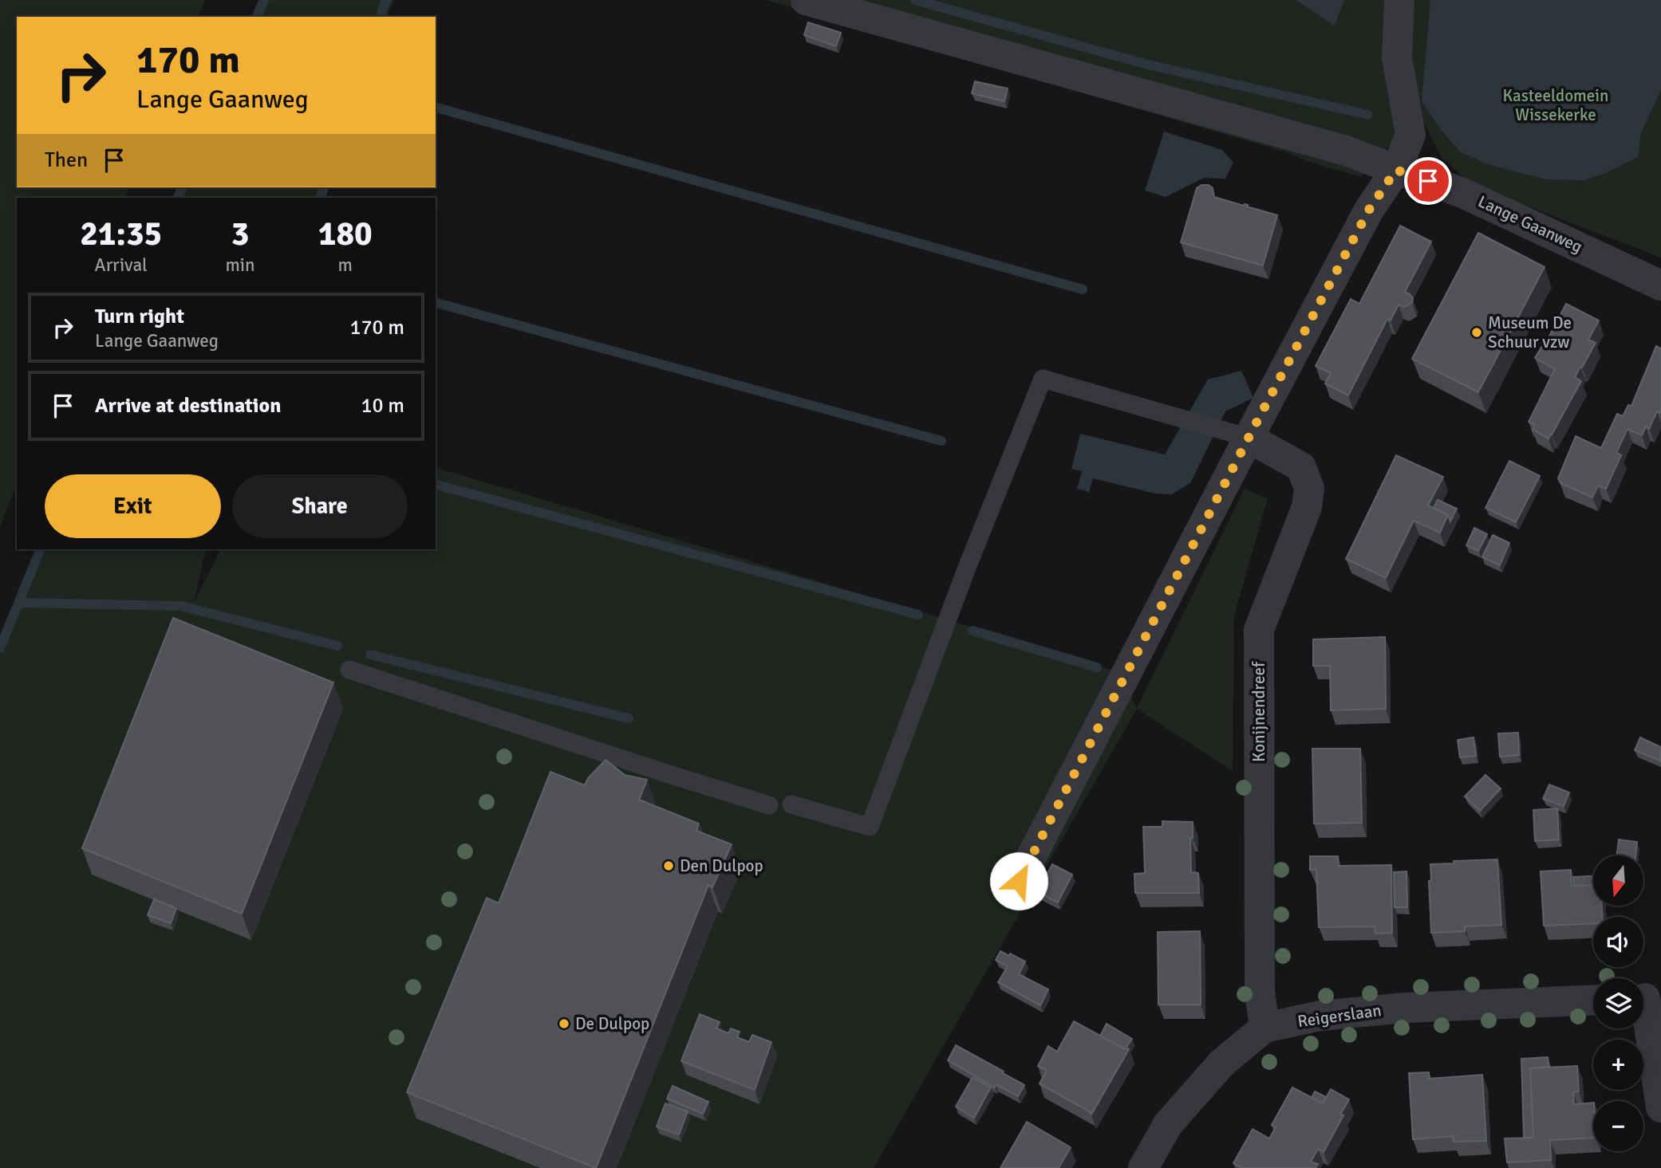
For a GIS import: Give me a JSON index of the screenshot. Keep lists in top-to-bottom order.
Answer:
{
  "streets": {
    "street": ["Lange Gaanweg", "Konijnendreef", "Reigerslaan"]
  },
  "crossings": [
    ["Konijnendreef", "Reigerslaan"]
  ],
  "parks": ["Kasteeldomein Wissekerke"],
  "places": ["Museum De Schuur vzw", "Den Dulpop", "De Dulpop"],
  "north": "bottom",
  "page": {
    "turn": ["170 m", "Lange Gaanweg"],
    "then": "Then",
    "eta": [
      "21:35",
      "Arrival",
      "3",
      "min",
      "180",
      "m"
    ],
    "list": [
      {
        "name": "Turn right",
        "note": "Lange Gaanweg",
        "value": "170 m"
      },
      {
        "name": "Arrive at destination",
        "value": "10 m"
      }
    ],
    "buttons": ["Exit", "Share"],
    "map_buttons": ["+", "−"]
  }
}
